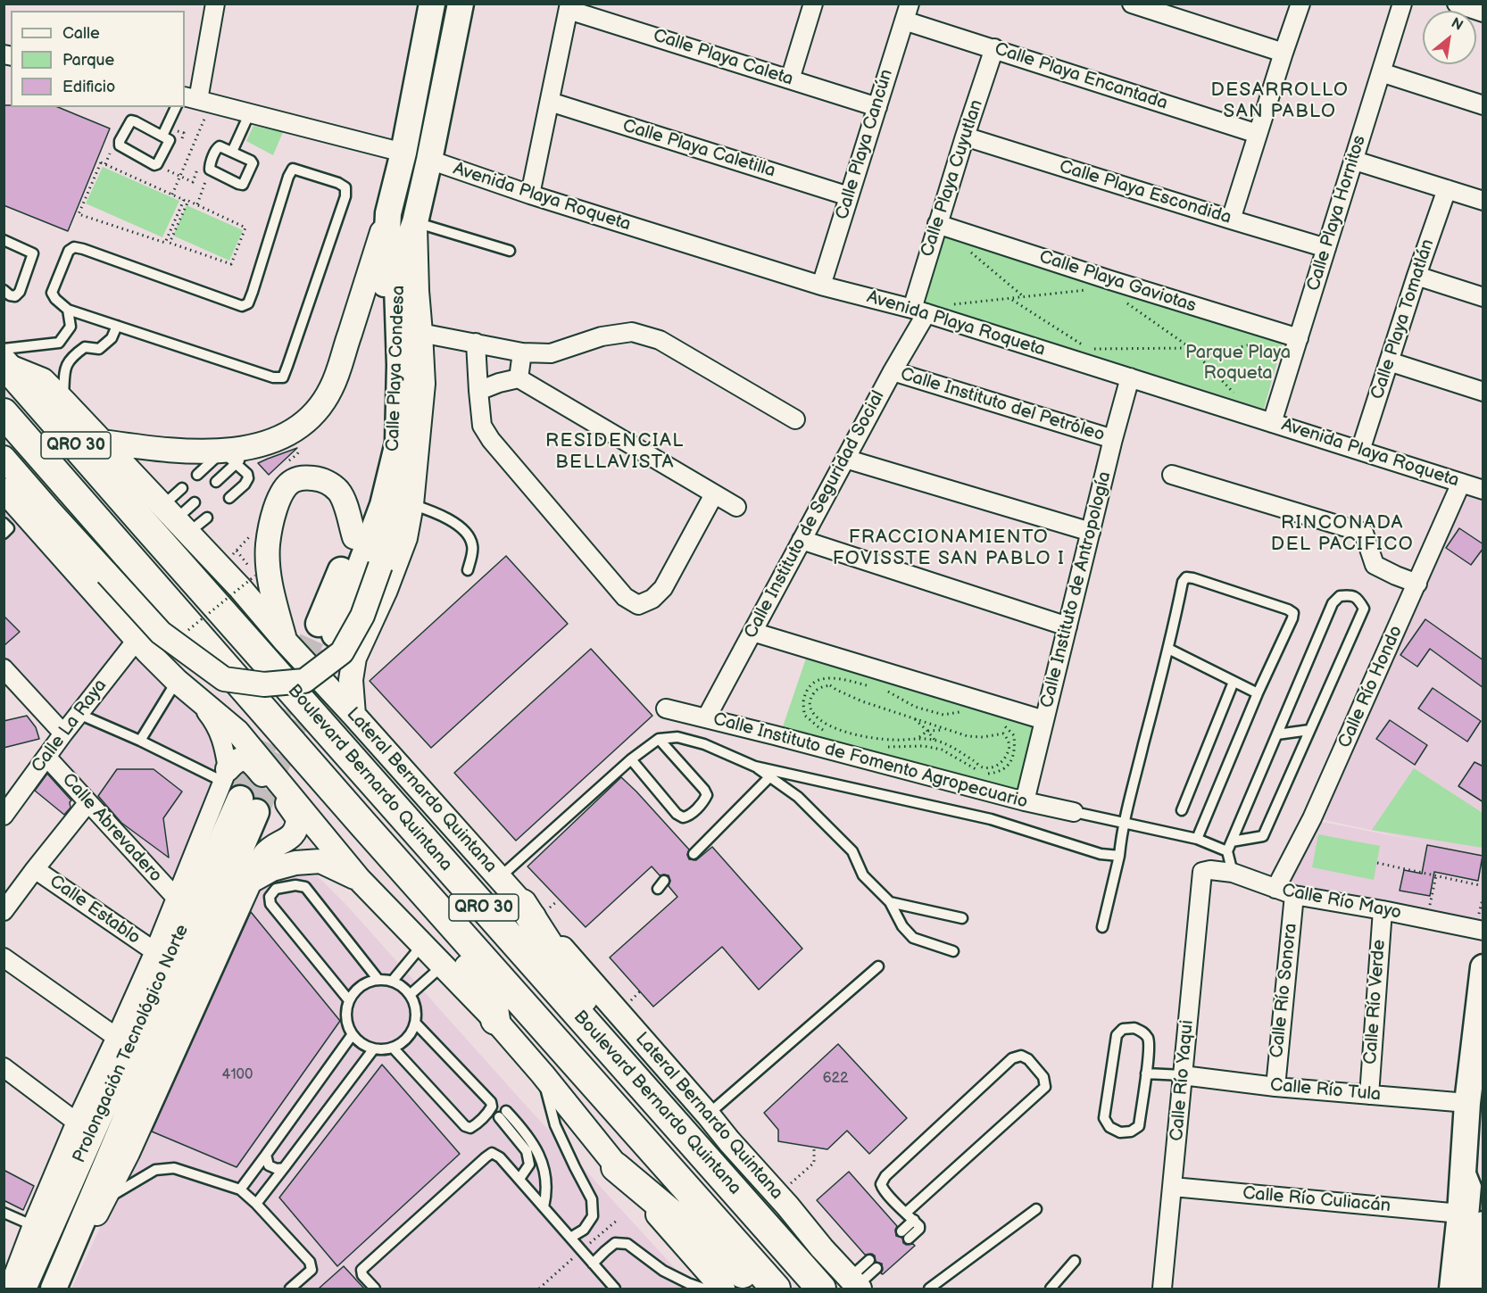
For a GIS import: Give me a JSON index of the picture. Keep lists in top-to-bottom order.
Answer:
{
  "streets": {
    "main road": [
      "Calle Playa Condesa",
      "QRO 30",
      "Boulevard Bernardo Quintana",
      "Prolongación Tecnológico Norte"
    ],
    "street": [
      "Calle Playa Caleta",
      "Calle Playa Encantada",
      "Calle Playa Cancún",
      "Calle Playa Caletilla",
      "Calle Playa Cuyutlan",
      "Calle Playa Escondida",
      "Avenida Playa Roqueta",
      "Calle Playa Hornitos",
      "Calle Playa Gaviotas",
      "Calle Playa Tomatlán",
      "Calle Instituto del Petróleo",
      "Calle Instituto de Seguridad Social",
      "Calle Instituto de Antropología",
      "Calle Río Hondo",
      "Calle La Raya",
      "Calle Instituto de Fomento Agropecuario",
      "Lateral Bernardo Quintana",
      "Calle Abrevadero",
      "Calle Río Mayo",
      "Calle Establo",
      "Calle Río Sonora",
      "Calle Río Verde",
      "Calle Río Yaqui",
      "Calle Río Tula",
      "Calle Río Culiacán"
    ]
  },
  "crossings": [
    ["Calle Playa Caleta", "Calle Playa Cancún"],
    ["Calle Playa Encantada", "Calle Playa Cancún"],
    ["Calle Playa Encantada", "Calle Playa Cuyutlan"],
    ["Calle Playa Cancún", "Calle Playa Caletilla"],
    ["Calle Playa Cancún", "Avenida Playa Roqueta"],
    ["Calle Playa Cuyutlan", "Calle Playa Escondida"],
    ["Calle Playa Cuyutlan", "Avenida Playa Roqueta"],
    ["Calle Playa Cuyutlan", "Calle Playa Gaviotas"],
    ["Calle Playa Cuyutlan", "Calle Instituto de Seguridad Social"],
    ["Calle Playa Escondida", "Calle Playa Hornitos"],
    ["Avenida Playa Roqueta", "Calle Playa Hornitos"],
    ["Avenida Playa Roqueta", "Calle Playa Tomatlán"],
    ["Avenida Playa Roqueta", "Calle Playa Condesa"],
    ["Avenida Playa Roqueta", "Calle Instituto de Seguridad Social"],
    ["Avenida Playa Roqueta", "Calle Instituto de Antropología"],
    ["Avenida Playa Roqueta", "Calle Río Hondo"],
    ["Calle Playa Hornitos", "Calle Playa Gaviotas"],
    ["Calle Instituto del Petróleo", "Calle Instituto de Seguridad Social"],
    ["Calle Instituto del Petróleo", "Calle Instituto de Antropología"],
    ["Calle Instituto de Seguridad Social", "Calle Instituto de Fomento Agropecuario"],
    ["Calle Instituto de Antropología", "Calle Instituto de Fomento Agropecuario"],
    ["Calle Río Hondo", "Calle Río Mayo"],
    ["Calle La Raya", "Calle Abrevadero"],
    ["Boulevard Bernardo Quintana", "Lateral Bernardo Quintana"],
    ["Calle Río Mayo", "Calle Río Sonora"],
    ["Calle Río Mayo", "Calle Río Verde"],
    ["Calle Río Mayo", "Calle Río Yaqui"],
    ["Calle Río Sonora", "Calle Río Tula"],
    ["Calle Río Verde", "Calle Río Tula"],
    ["Calle Río Yaqui", "Calle Río Tula"],
    ["Calle Río Yaqui", "Calle Río Culiacán"]
  ],
  "districts": [
    "DESARROLLO SAN PABLO",
    "RESIDENCIAL BELLAVISTA",
    "RINCONADA DEL PACIFICO",
    "FRACCIONAMIENTO FOVISSTE SAN PABLO I"
  ],
  "parks": ["Parque Playa Roqueta"],
  "house_numbers": ["4100", "622"],
  "legend": ["Calle", "Parque", "Edificio"],
  "north": "top right"
}
